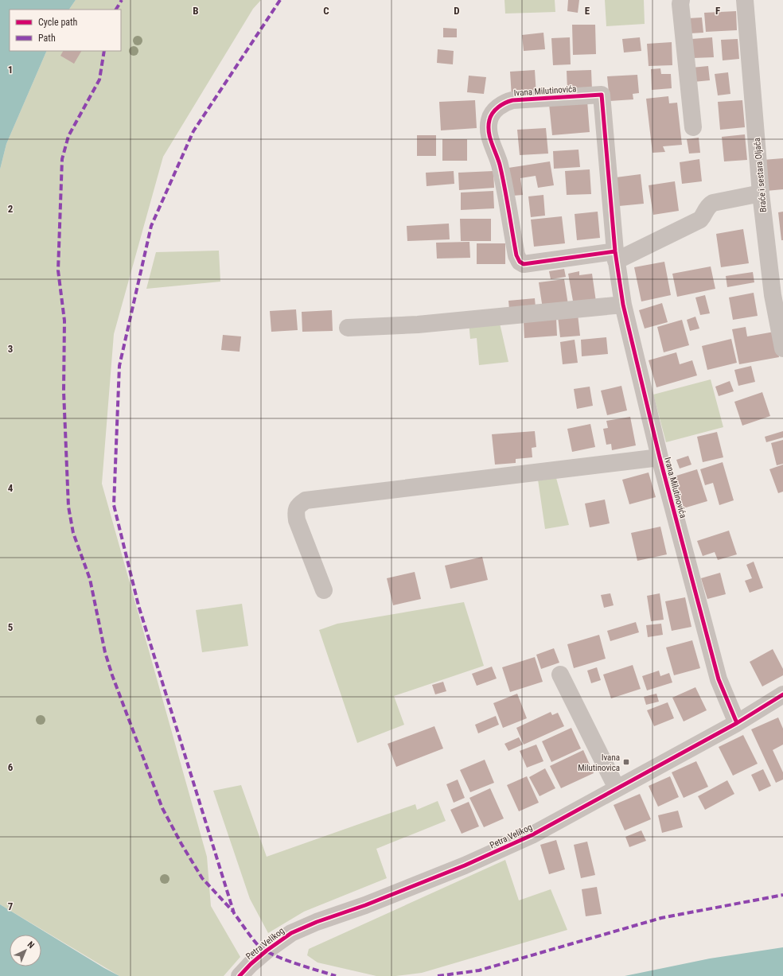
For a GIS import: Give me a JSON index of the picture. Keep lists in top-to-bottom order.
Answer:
{
  "streets": {
    "street": ["Ivana Milutinovića", "Braće i sestara Oljača", "Petra Velikog"]
  },
  "crossings": [
    ["Ivana Milutinovića", "Petra Velikog"]
  ],
  "places": {
    "transit": ["Ivana Milutinovica"]
  },
  "legend": ["Cycle path", "Path"],
  "north": "top right",
  "grid": {
    "columns": [
      "B",
      "C",
      "D",
      "E",
      "F"
    ],
    "rows": [
      "1",
      "2",
      "3",
      "4",
      "5",
      "6",
      "7"
    ]
  }
}
